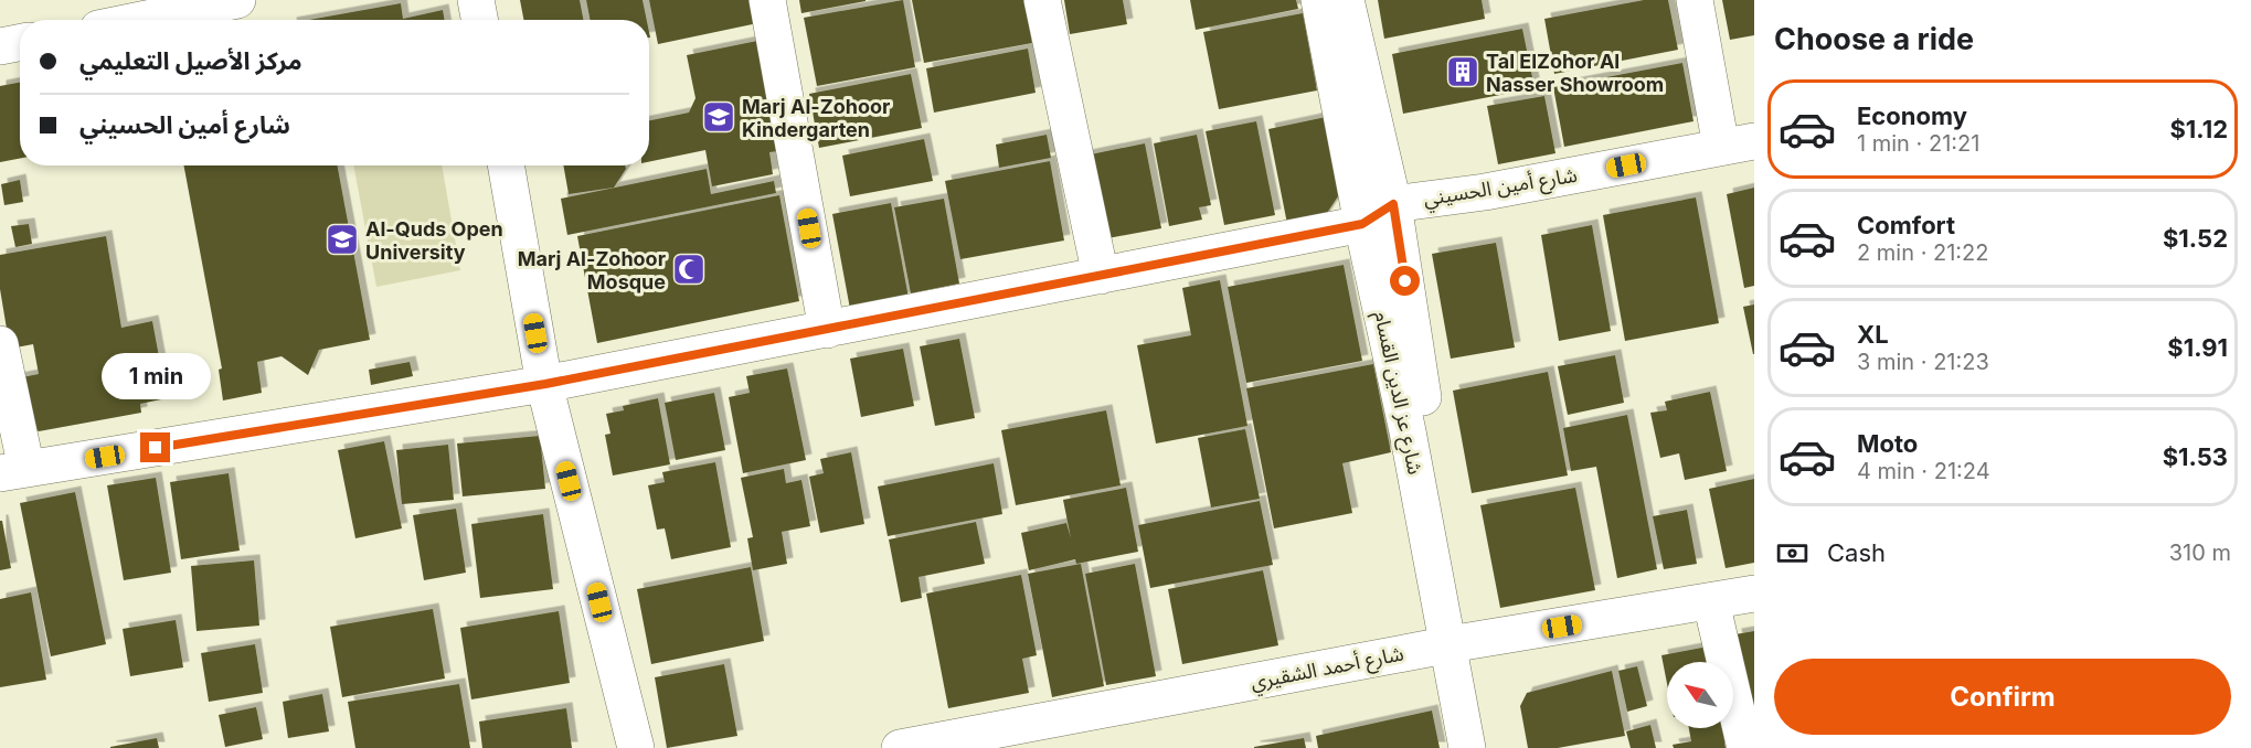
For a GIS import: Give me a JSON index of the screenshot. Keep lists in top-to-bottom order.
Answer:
{
  "streets": {
    "street": ["شارع أمين الحسيني", "شارع عز الدين القسام", "شارع أحمد الشقيري"]
  },
  "crossings": [
    ["شارع أمين الحسيني", "شارع عز الدين القسام"],
    ["شارع عز الدين القسام", "شارع أحمد الشقيري"]
  ],
  "places": {
    "building": ["Tal ElZohor Al Nasser Showroom"],
    "school or university": ["Marj Al-Zohoor Kindergarten", "Al-Quds Open University"],
    "mosque": ["Marj Al-Zohoor Mosque"]
  },
  "north": "top left",
  "page": {
    "heading": "Choose a ride",
    "banner": ["مركز الأصيل التعليمي", "شارع أمين الحسيني"],
    "list": [
      {
        "name": "Economy",
        "note": "1 min · 21:21",
        "value": "$1.12"
      },
      {
        "name": "Comfort",
        "note": "2 min · 21:22",
        "value": "$1.52"
      },
      {
        "name": "XL",
        "note": "3 min · 21:23",
        "value": "$1.91"
      },
      {
        "name": "Moto",
        "note": "4 min · 21:24",
        "value": "$1.53"
      }
    ],
    "bubble": "1 min",
    "pay": ["Cash", "310 m"],
    "buttons": "Confirm"
  }
}
